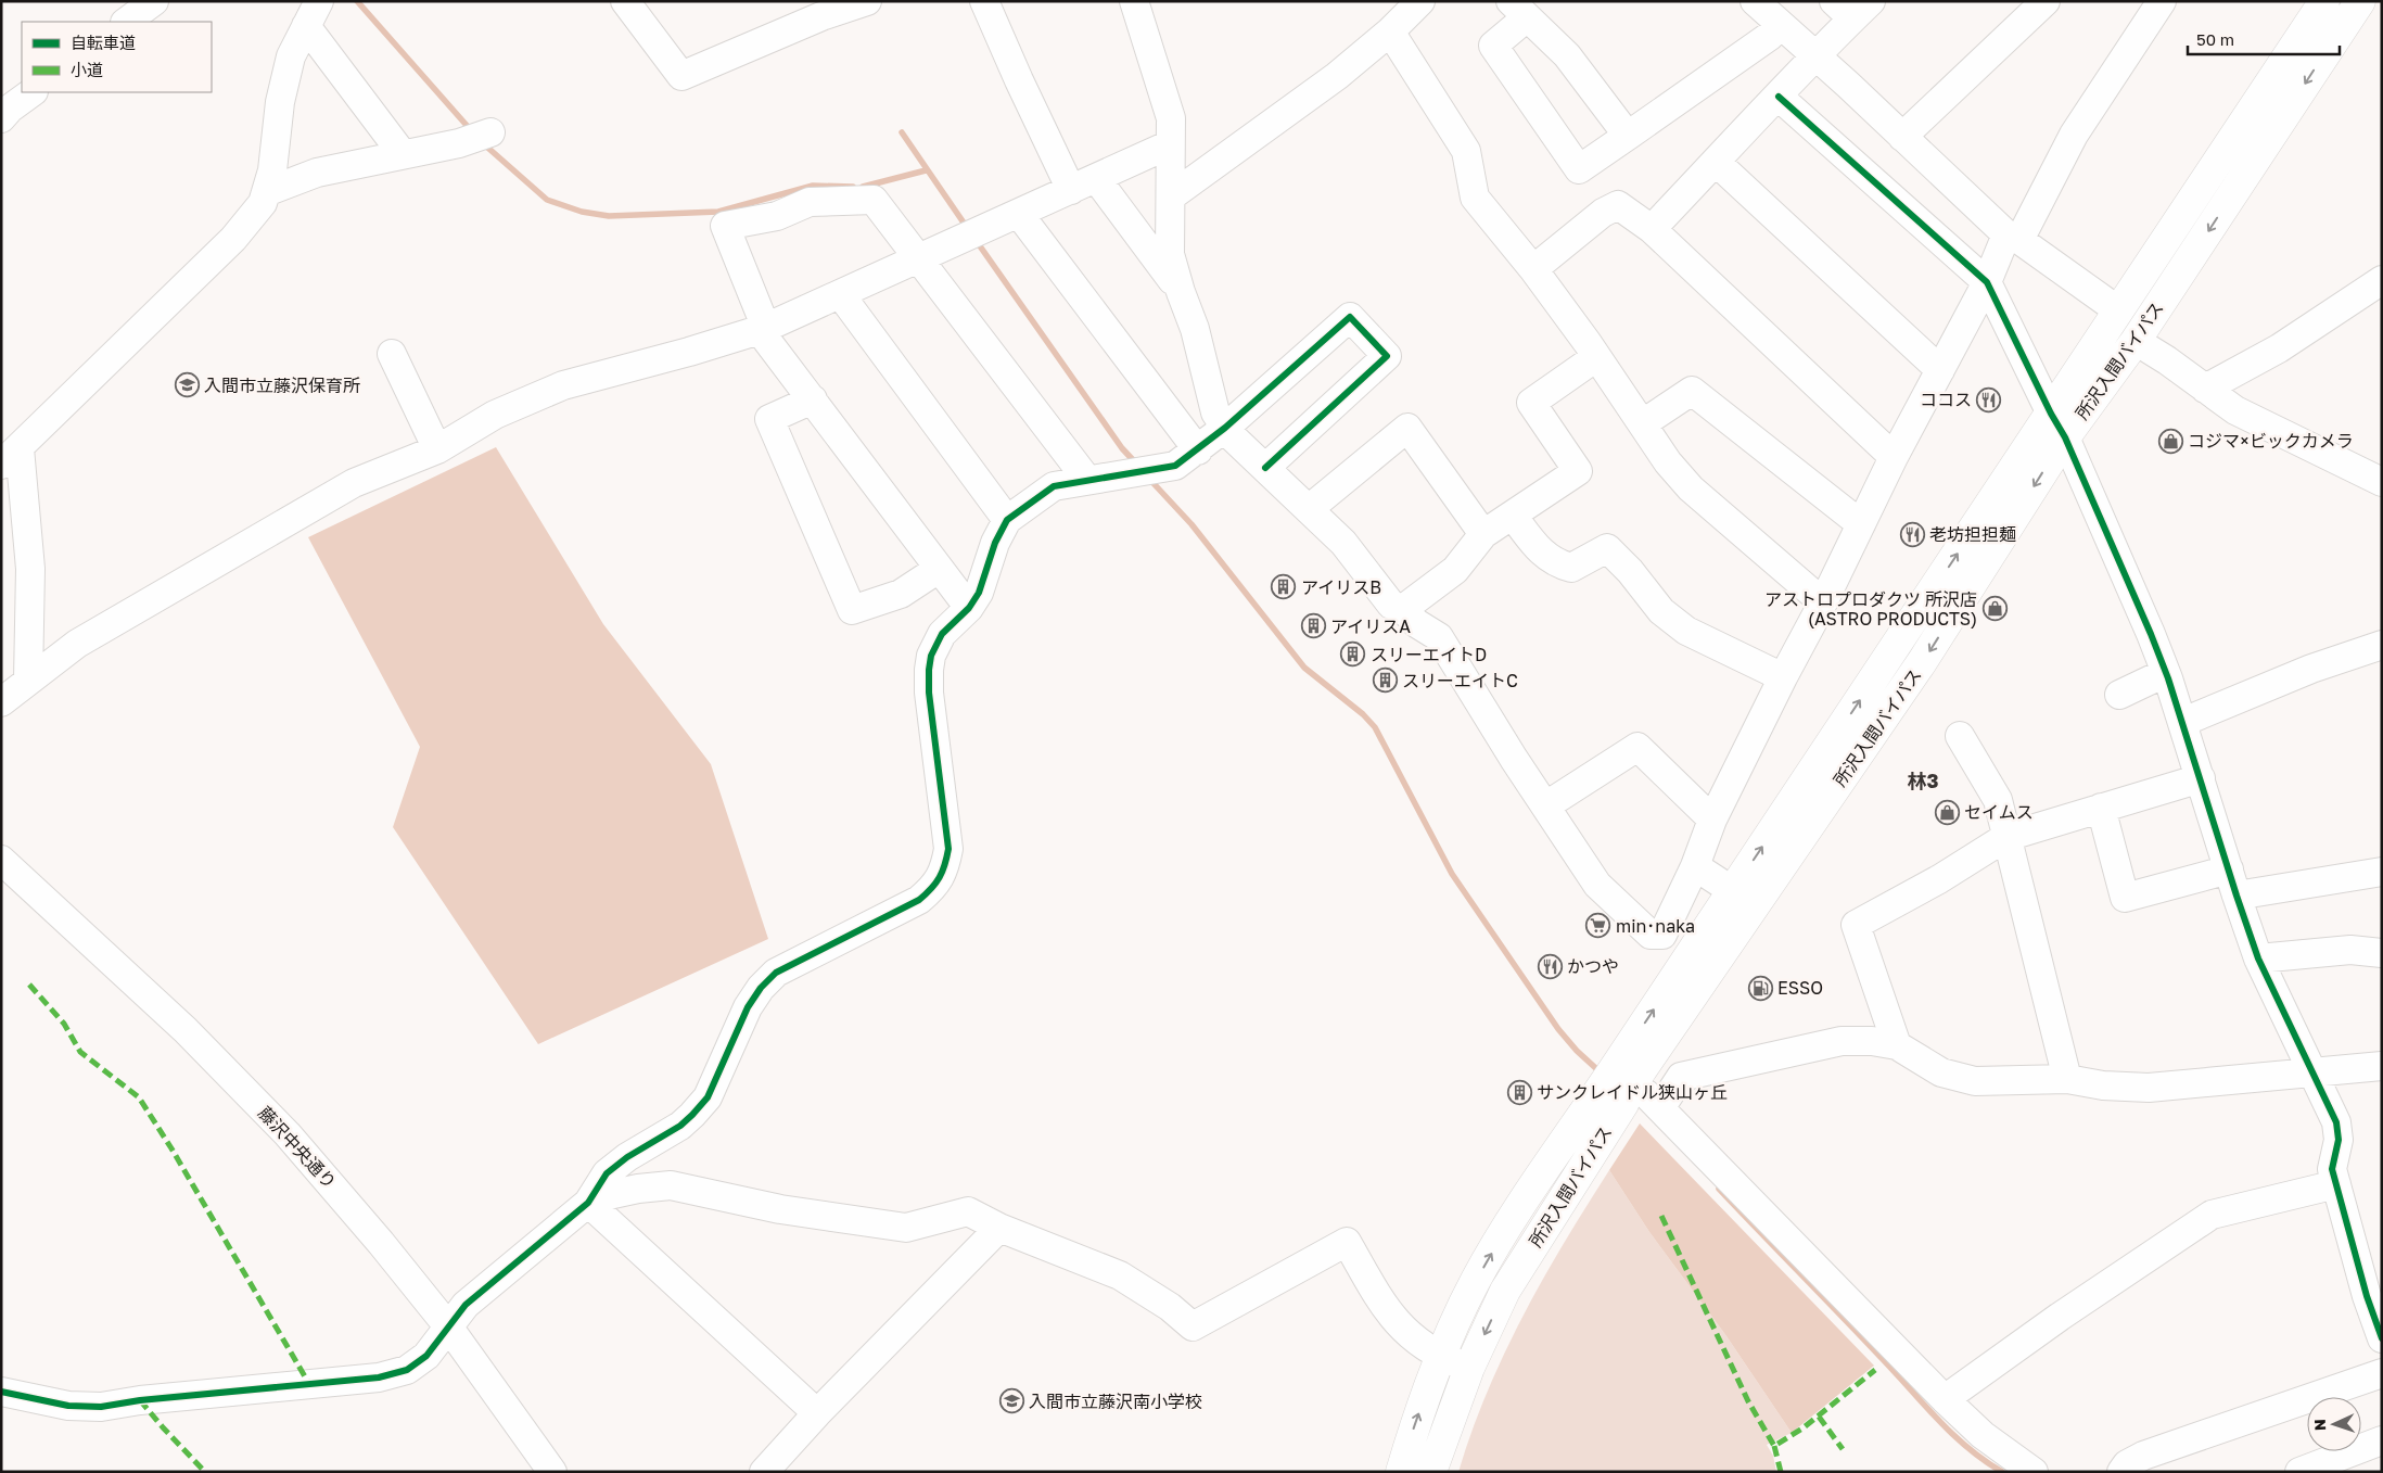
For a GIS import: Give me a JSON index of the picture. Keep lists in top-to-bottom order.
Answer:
{
  "streets": {
    "highway": ["所沢入間バイパス"],
    "street": ["藤沢中央通り"]
  },
  "districts": ["林3"],
  "places": {
    "school or university": ["入間市立藤沢保育所", "入間市立藤沢南小学校"],
    "restaurant": ["ココス", "老坊担担麺", "かつや"],
    "shop": ["コジマ×ビックカメラ", "アストロプロダクツ 所沢店 (ASTRO PRODUCTS)", "セイムス"],
    "building": [
      "アイリスB",
      "アイリスA",
      "スリーエイトD",
      "スリーエイトC",
      "サンクレイドル狭山ヶ丘"
    ],
    "supermarket": ["min･naka"],
    "fuel station": ["ESSO"]
  },
  "legend": ["自転車道", "小道"],
  "scale_bar": "50 m",
  "north": "left"
}
